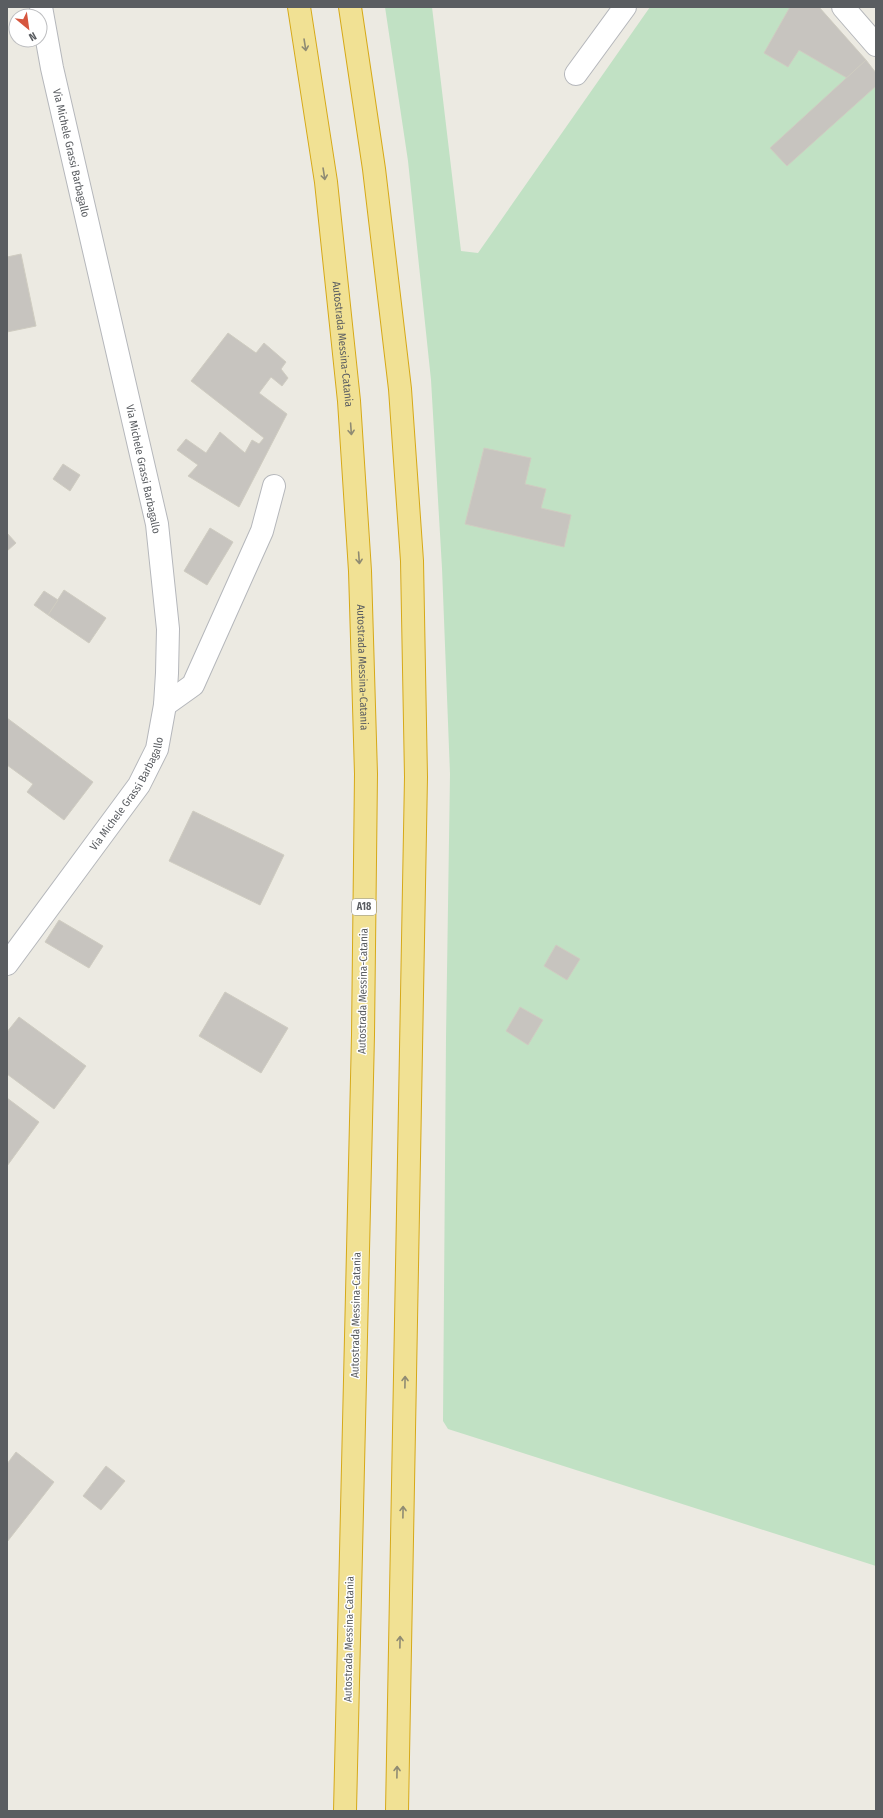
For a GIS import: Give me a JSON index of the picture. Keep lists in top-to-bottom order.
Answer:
{
  "streets": {
    "highway": ["Autostrada Messina-Catania", "A18"],
    "street": ["Via Michele Grassi Barbagallo"]
  },
  "north": "bottom right"
}
